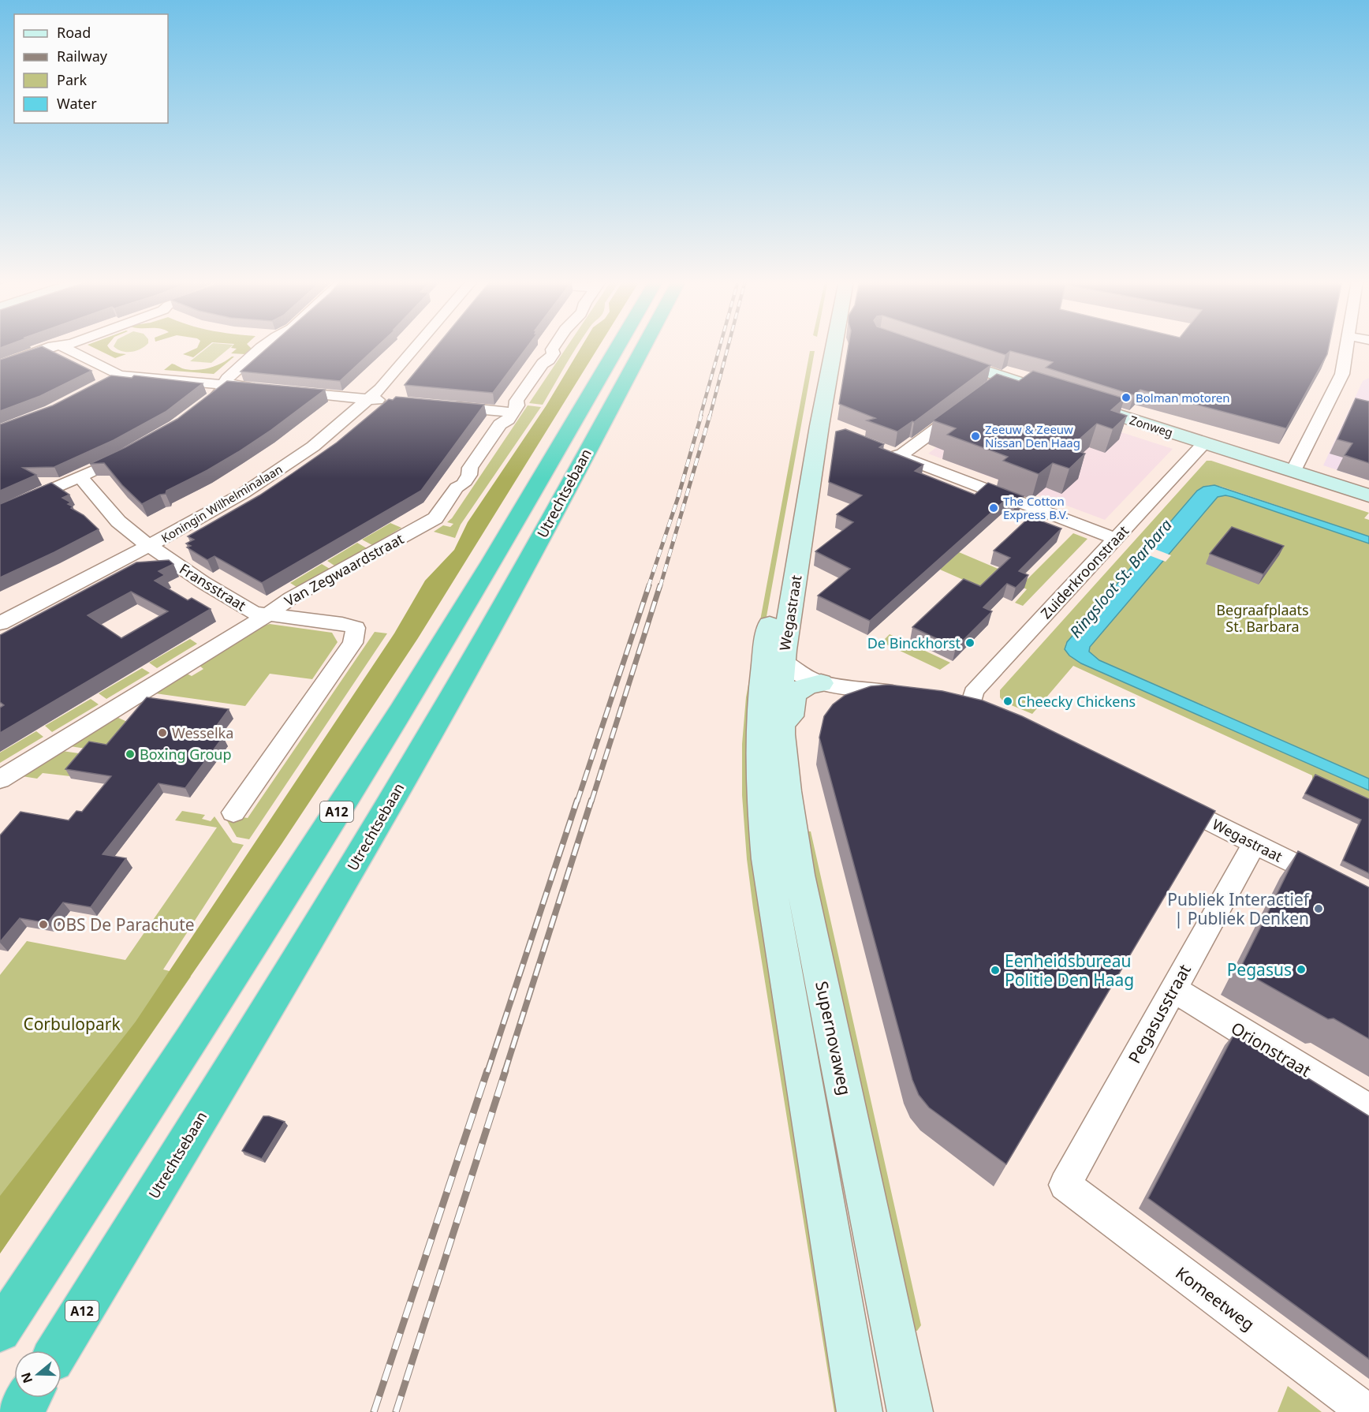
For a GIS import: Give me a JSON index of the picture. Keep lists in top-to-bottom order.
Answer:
{
  "streets": {
    "highway": ["Utrechtsebaan", "A12"],
    "main road": ["Zonweg", "Wegastraat", "Supernovaweg"],
    "street": [
      "Koningin Wilhelminalaan",
      "Van Zegwaardstraat",
      "Zuiderkroonstraat",
      "Fransstraat",
      "Pegasusstraat",
      "Orionstraat",
      "Komeetweg"
    ]
  },
  "crossings": [
    ["Zonweg", "Zuiderkroonstraat"],
    ["Koningin Wilhelminalaan", "Fransstraat"],
    ["Van Zegwaardstraat", "Fransstraat"],
    ["Wegastraat", "Pegasusstraat"],
    ["Wegastraat", "Supernovaweg"],
    ["Pegasusstraat", "Orionstraat"],
    ["Pegasusstraat", "Komeetweg"]
  ],
  "water": ["Ringsloot St. Barbara"],
  "parks": ["Begraafplaats St. Barbara", "Corbulopark"],
  "places": [
    "Bolman motoren",
    "Zeeuw & Zeeuw Nissan Den Haag",
    "The Cotton Express B.V.",
    "De Binckhorst",
    "Cheecky Chickens",
    "Wesselka",
    "Boxing Group",
    "Publiek Interactief | Publiek Denken",
    "OBS De Parachute",
    "Pegasus",
    "Eenheidsbureau Politie Den Haag"
  ],
  "legend": [
    "Road",
    "Railway",
    "Park",
    "Water"
  ],
  "north": "left"
}
